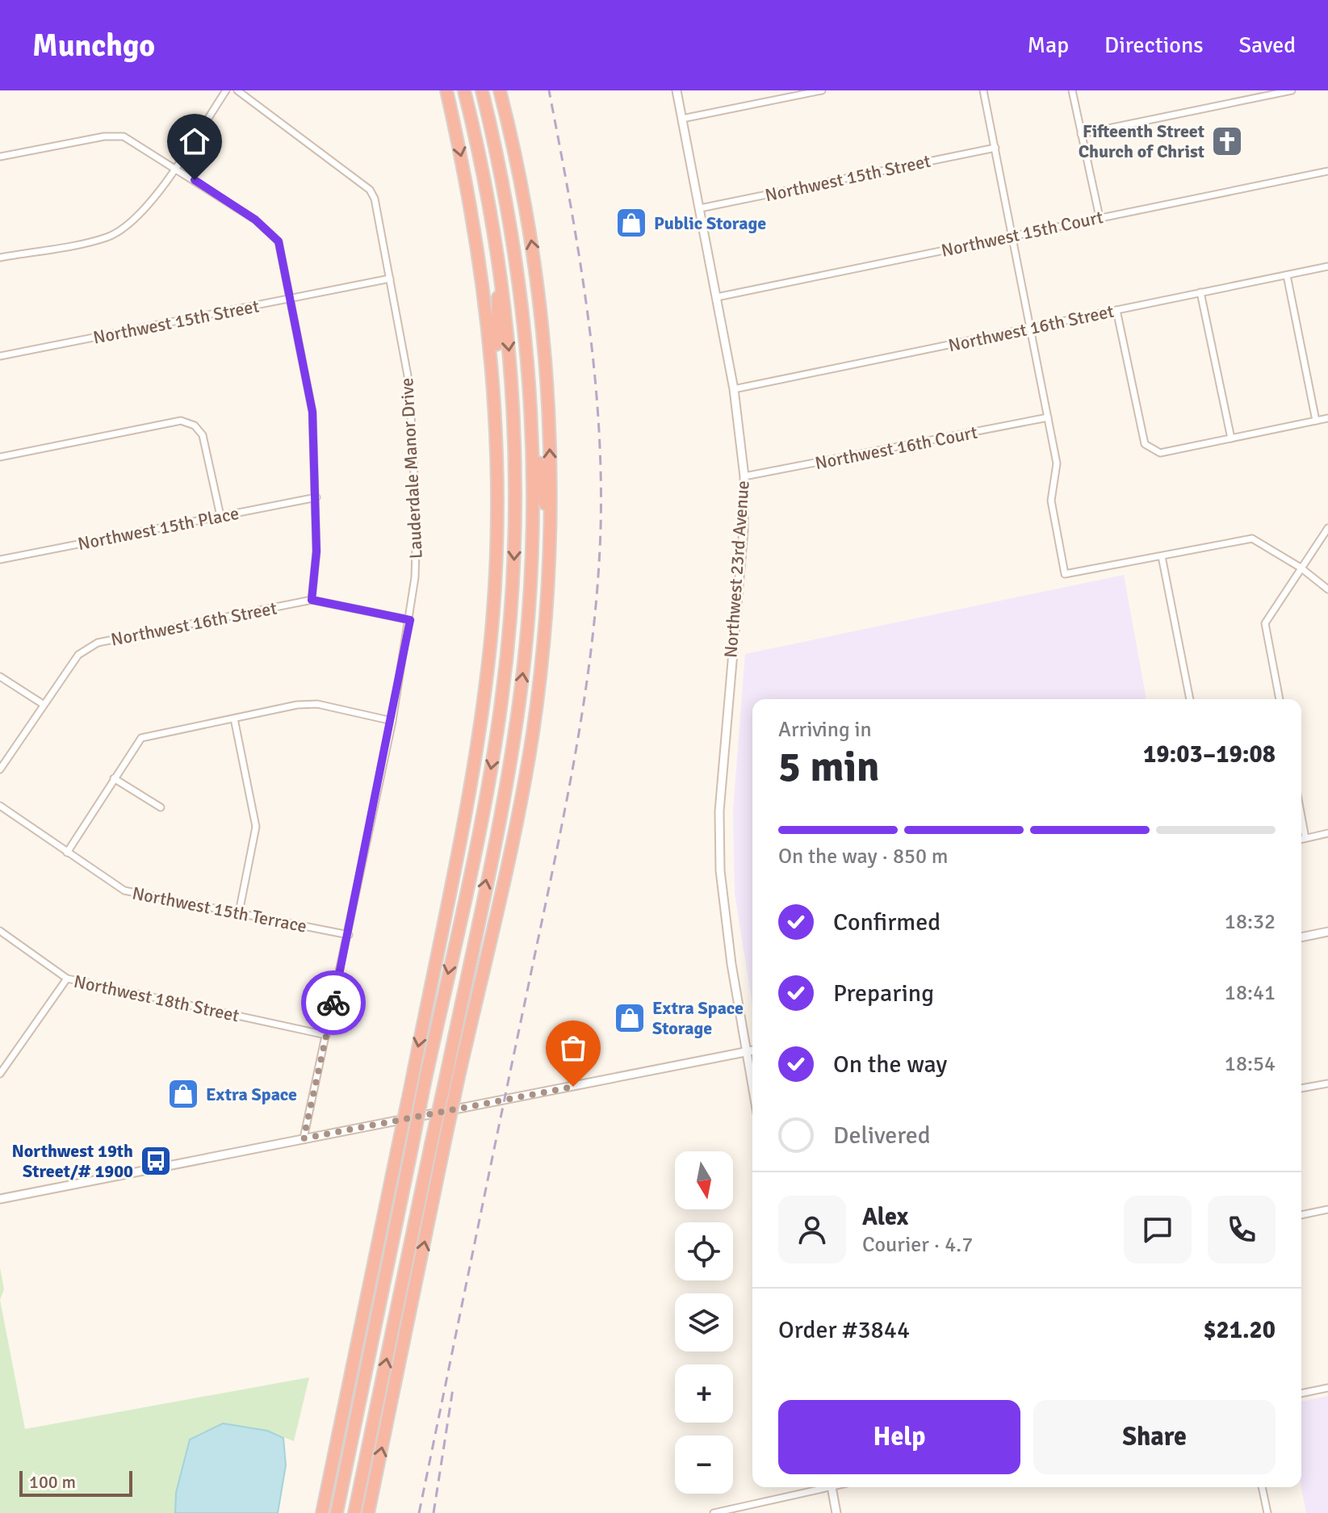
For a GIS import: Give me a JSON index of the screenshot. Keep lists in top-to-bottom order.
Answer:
{
  "streets": {
    "street": [
      "Northwest 15th Street",
      "Northwest 15th Court",
      "Northwest 16th Street",
      "Northwest 16th Court",
      "Lauderdale Manor Drive",
      "Northwest 15th Place",
      "Northwest 23rd Avenue",
      "Northwest 15th Terrace",
      "Northwest 18th Street"
    ]
  },
  "crossings": [
    ["Northwest 15th Street", "Lauderdale Manor Drive"],
    ["Northwest 15th Street", "Northwest 23rd Avenue"],
    ["Northwest 15th Court", "Northwest 23rd Avenue"],
    ["Northwest 16th Street", "Lauderdale Manor Drive"],
    ["Northwest 16th Street", "Northwest 23rd Avenue"],
    ["Northwest 16th Court", "Northwest 23rd Avenue"],
    ["Lauderdale Manor Drive", "Northwest 15th Terrace"],
    ["Lauderdale Manor Drive", "Northwest 18th Street"]
  ],
  "places": {
    "church": ["Fifteenth Street Church of Christ"],
    "shop": ["Public Storage", "Extra Space Storage", "Extra Space"],
    "bus stop": ["Northwest 19th Street/# 1900"]
  },
  "scale_bar": "100 m",
  "north": "bottom",
  "page": {
    "header": "Munchgo",
    "nav": ["Map", "Directions", "Saved"],
    "heading": ["5 min", "Arriving in", "19:03–19:08"],
    "panel": [
      "Alex",
      "Courier · 4.7",
      "Order #3844",
      "$21.20"
    ],
    "bar": "On the way · 850 m",
    "list": [
      ["Confirmed", "18:32"],
      ["Preparing", "18:41"],
      ["On the way", "18:54"],
      "Delivered"
    ],
    "map_buttons": ["+", "−"],
    "buttons": ["Help", "Share"],
    "scale": "100 m"
  }
}
